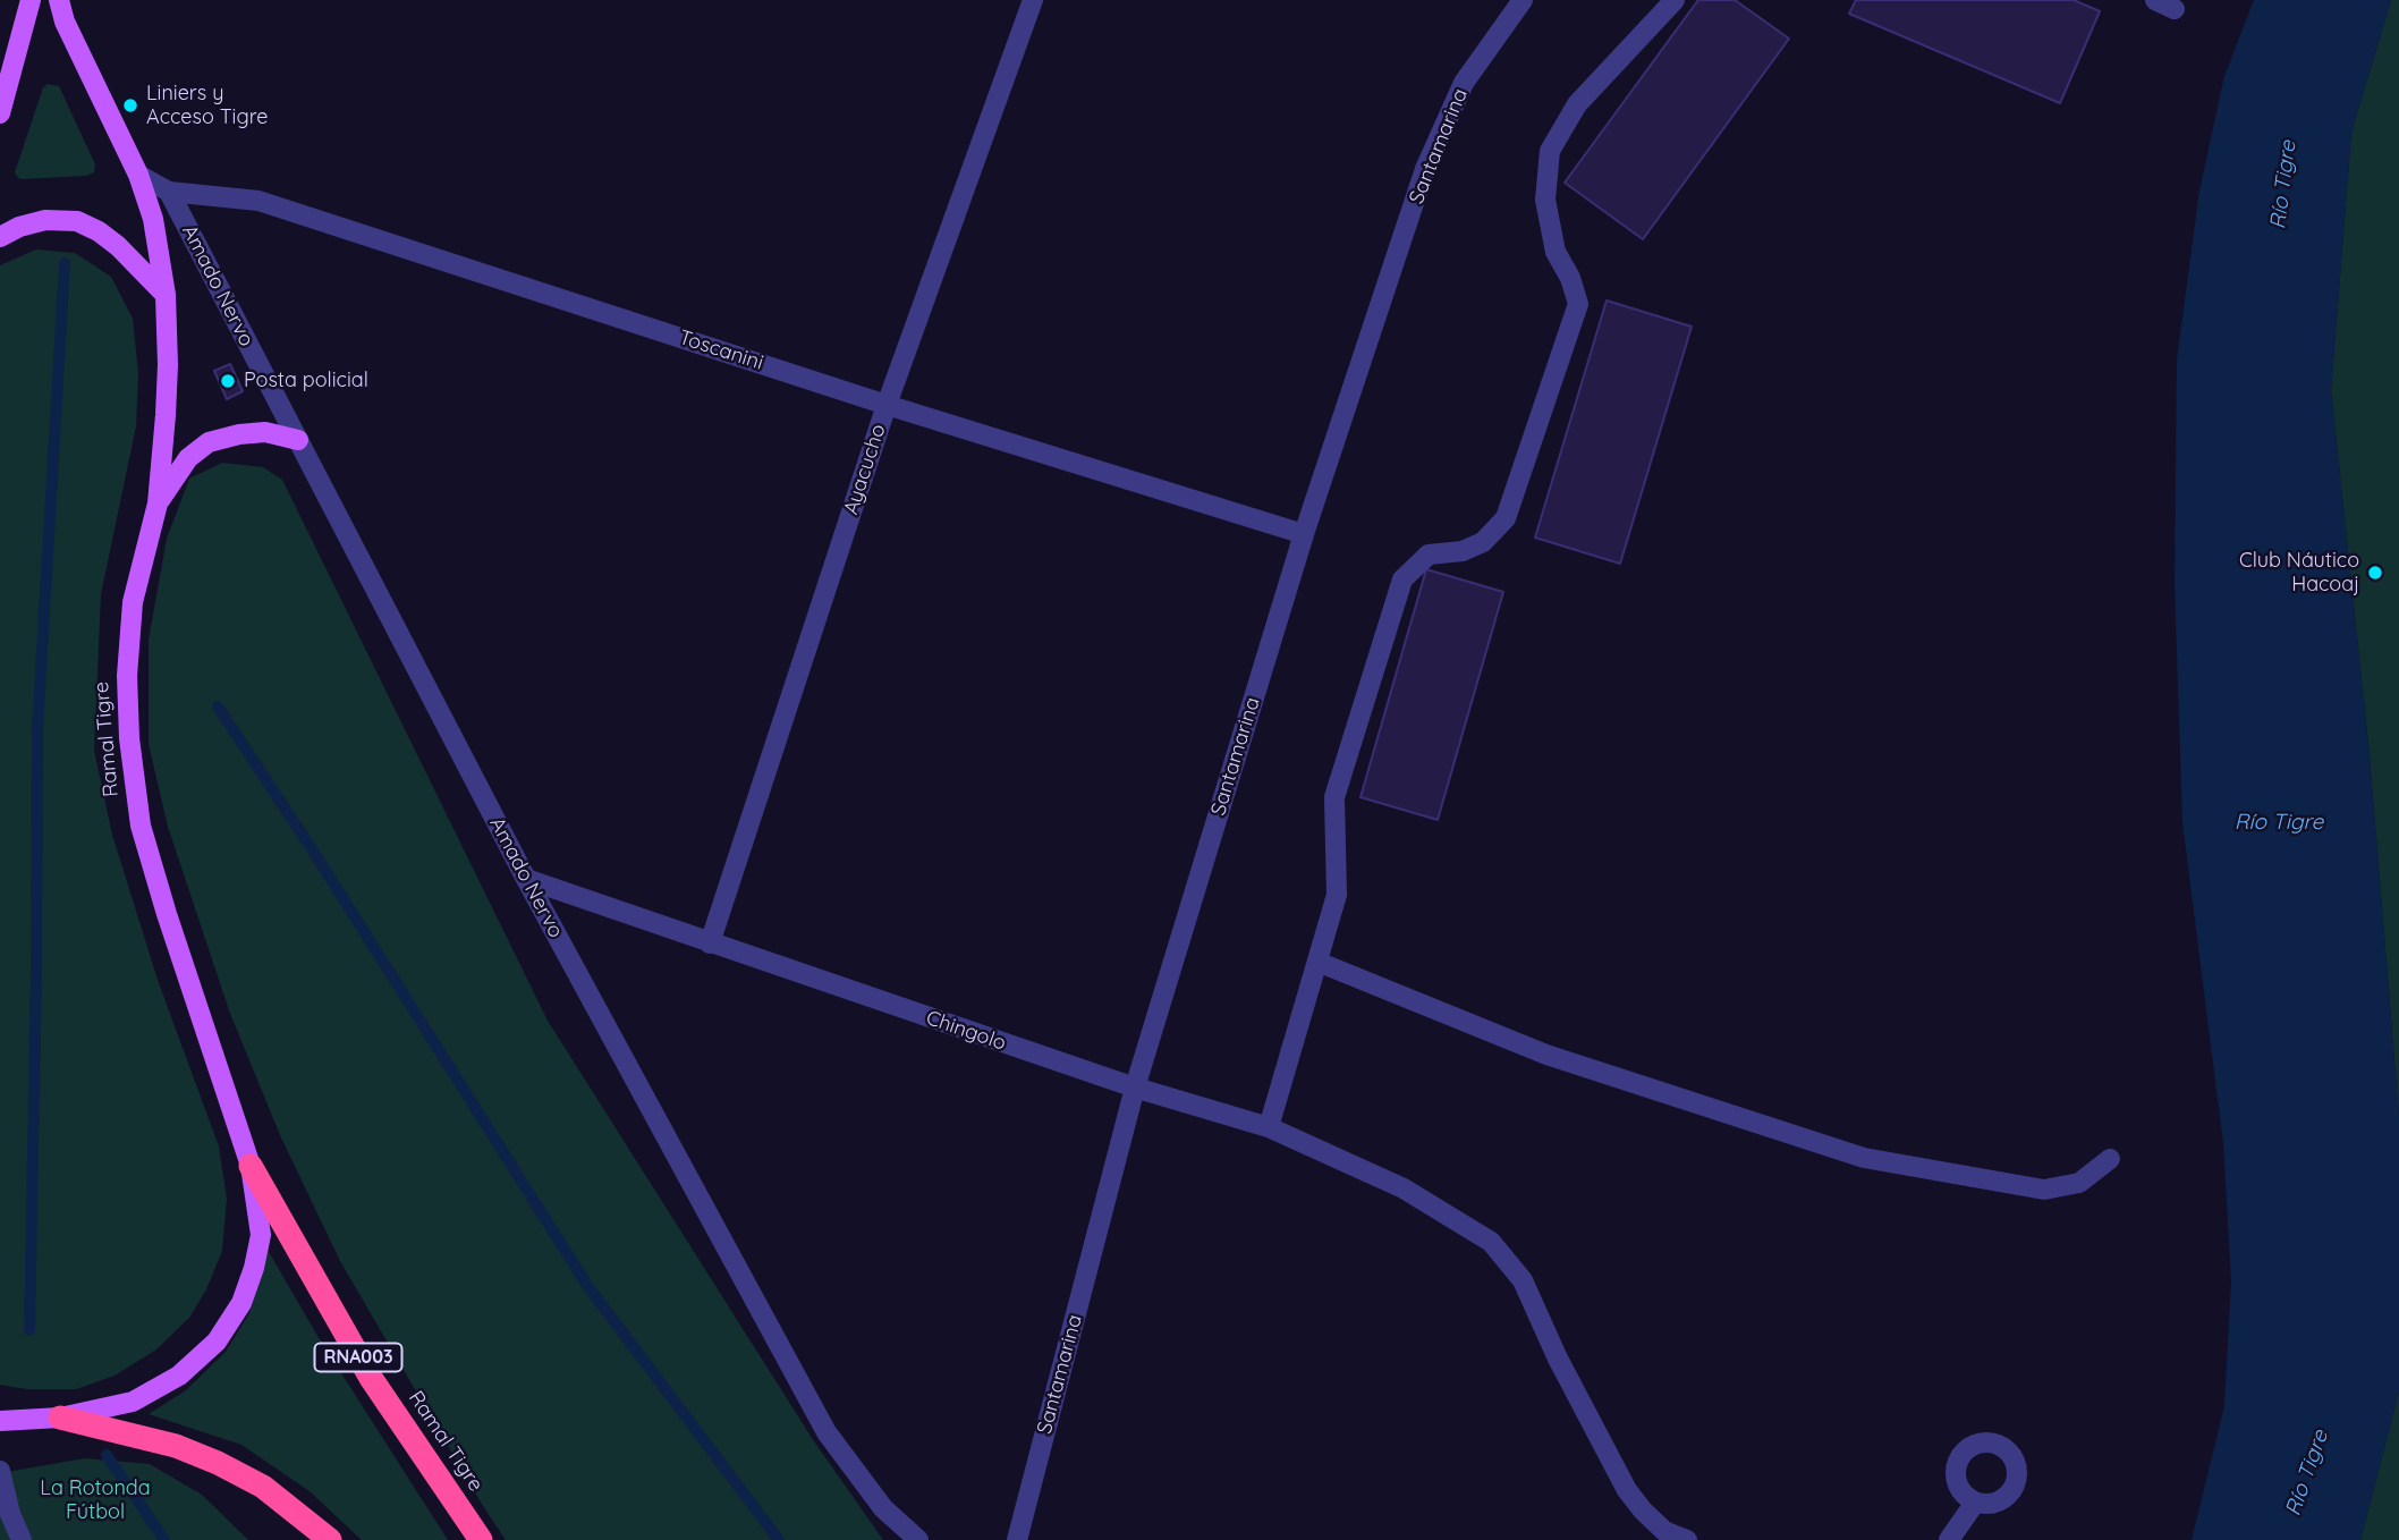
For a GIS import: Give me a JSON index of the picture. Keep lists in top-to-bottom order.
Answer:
{
  "streets": {
    "highway": ["Ramal Tigre", "RNA003"],
    "street": [
      "Santamarina",
      "Amado Nervo",
      "Toscanini",
      "Ayacucho",
      "Chingolo"
    ]
  },
  "crossings": [
    ["Santamarina", "Toscanini"],
    ["Santamarina", "Chingolo"],
    ["Amado Nervo", "Toscanini"],
    ["Amado Nervo", "Chingolo"],
    ["Toscanini", "Ayacucho"],
    ["Toscanini", "RNA003"],
    ["Ayacucho", "Chingolo"],
    ["Ramal Tigre", "RNA003"]
  ],
  "water": ["Río Tigre"],
  "parks": ["La Rotonda Fútbol"],
  "places": ["Liniers y Acceso Tigre", "Posta policial", "Club Náutico Hacoaj"]
}
